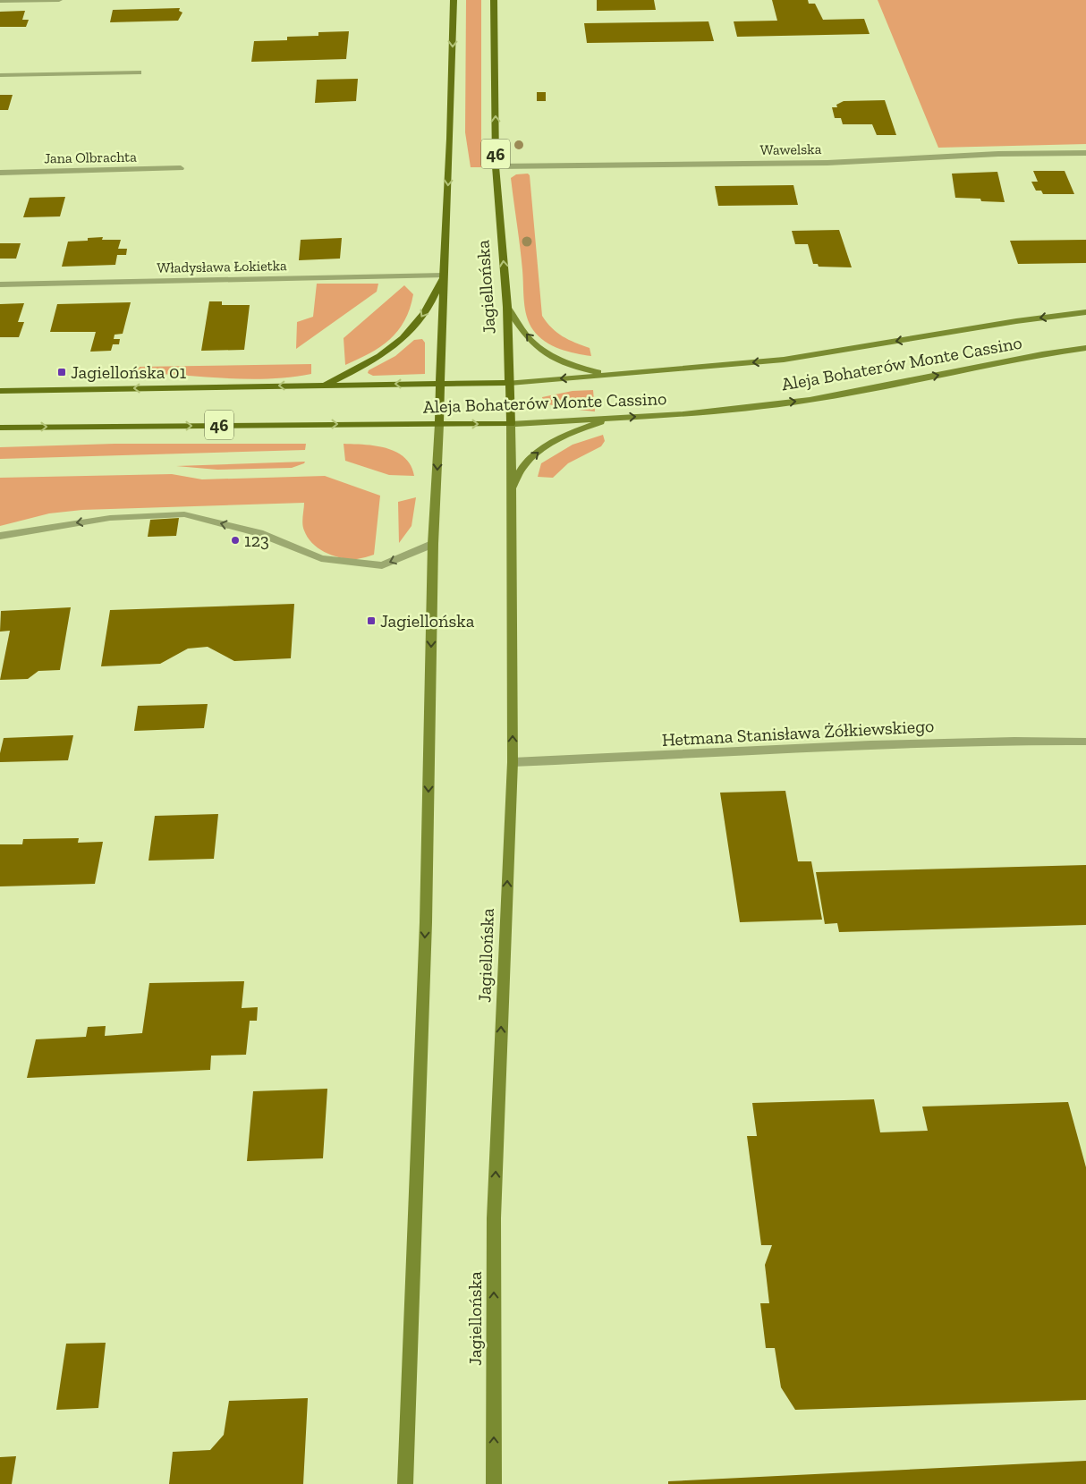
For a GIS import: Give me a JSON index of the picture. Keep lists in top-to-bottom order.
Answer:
{
  "streets": {
    "main road": ["46", "Jagiellońska", "Aleja Bohaterów Monte Cassino"],
    "street": [
      "Wawelska",
      "Jana Olbrachta",
      "Władysława Łokietka",
      "Hetmana Stanisława Żółkiewskiego"
    ]
  },
  "crossings": [
    ["Wawelska", "Jagiellońska"],
    ["Władysława Łokietka", "Jagiellońska"],
    ["Jagiellońska", "Aleja Bohaterów Monte Cassino"],
    ["Jagiellońska", "Hetmana Stanisława Żółkiewskiego"]
  ],
  "places": {
    "transit": ["Jagiellońska 01", "Jagiellońska"],
    "other": ["123"]
  }
}
